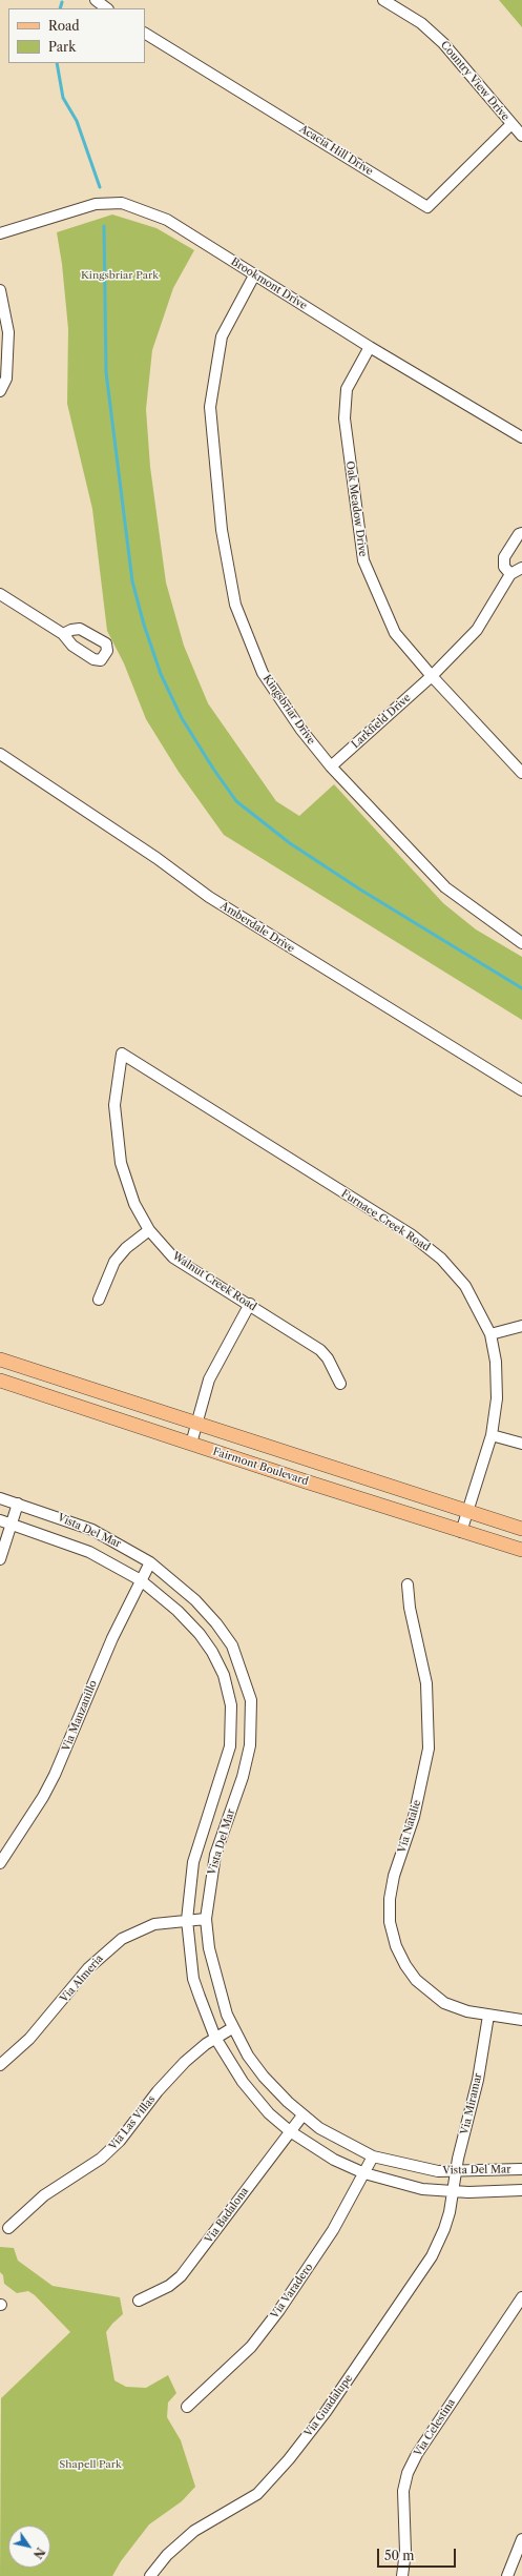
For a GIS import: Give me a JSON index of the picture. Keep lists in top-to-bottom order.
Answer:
{
  "streets": {
    "main road": ["Fairmont Boulevard"],
    "street": [
      "Country View Drive",
      "Acacia Hill Drive",
      "Brookmont Drive",
      "Oak Meadow Drive",
      "Kingsbriar Drive",
      "Larkfield Drive",
      "Amberdale Drive",
      "Furnace Creek Road",
      "Walnut Creek Road",
      "Vista Del Mar",
      "Via Manzanillo",
      "Via Natalie",
      "Via Almeria",
      "Via Miramar",
      "Via Las Villas",
      "Via Badalona",
      "Via Varadero",
      "Via Guadalupe",
      "Via Celestina"
    ]
  },
  "crossings": [
    ["Country View Drive", "Acacia Hill Drive"],
    ["Brookmont Drive", "Oak Meadow Drive"],
    ["Brookmont Drive", "Kingsbriar Drive"],
    ["Oak Meadow Drive", "Larkfield Drive"],
    ["Kingsbriar Drive", "Larkfield Drive"],
    ["Furnace Creek Road", "Walnut Creek Road"],
    ["Furnace Creek Road", "Fairmont Boulevard"],
    ["Vista Del Mar", "Via Manzanillo"],
    ["Vista Del Mar", "Via Almeria"],
    ["Vista Del Mar", "Via Miramar"],
    ["Vista Del Mar", "Via Las Villas"],
    ["Vista Del Mar", "Via Badalona"],
    ["Vista Del Mar", "Via Varadero"],
    ["Vista Del Mar", "Via Guadalupe"],
    ["Via Natalie", "Via Miramar"],
    ["Via Miramar", "Via Guadalupe"]
  ],
  "parks": ["Kingsbriar Park", "Shapell Park"],
  "legend": ["Road", "Park"],
  "scale_bar": "50 m",
  "north": "bottom right"
}
